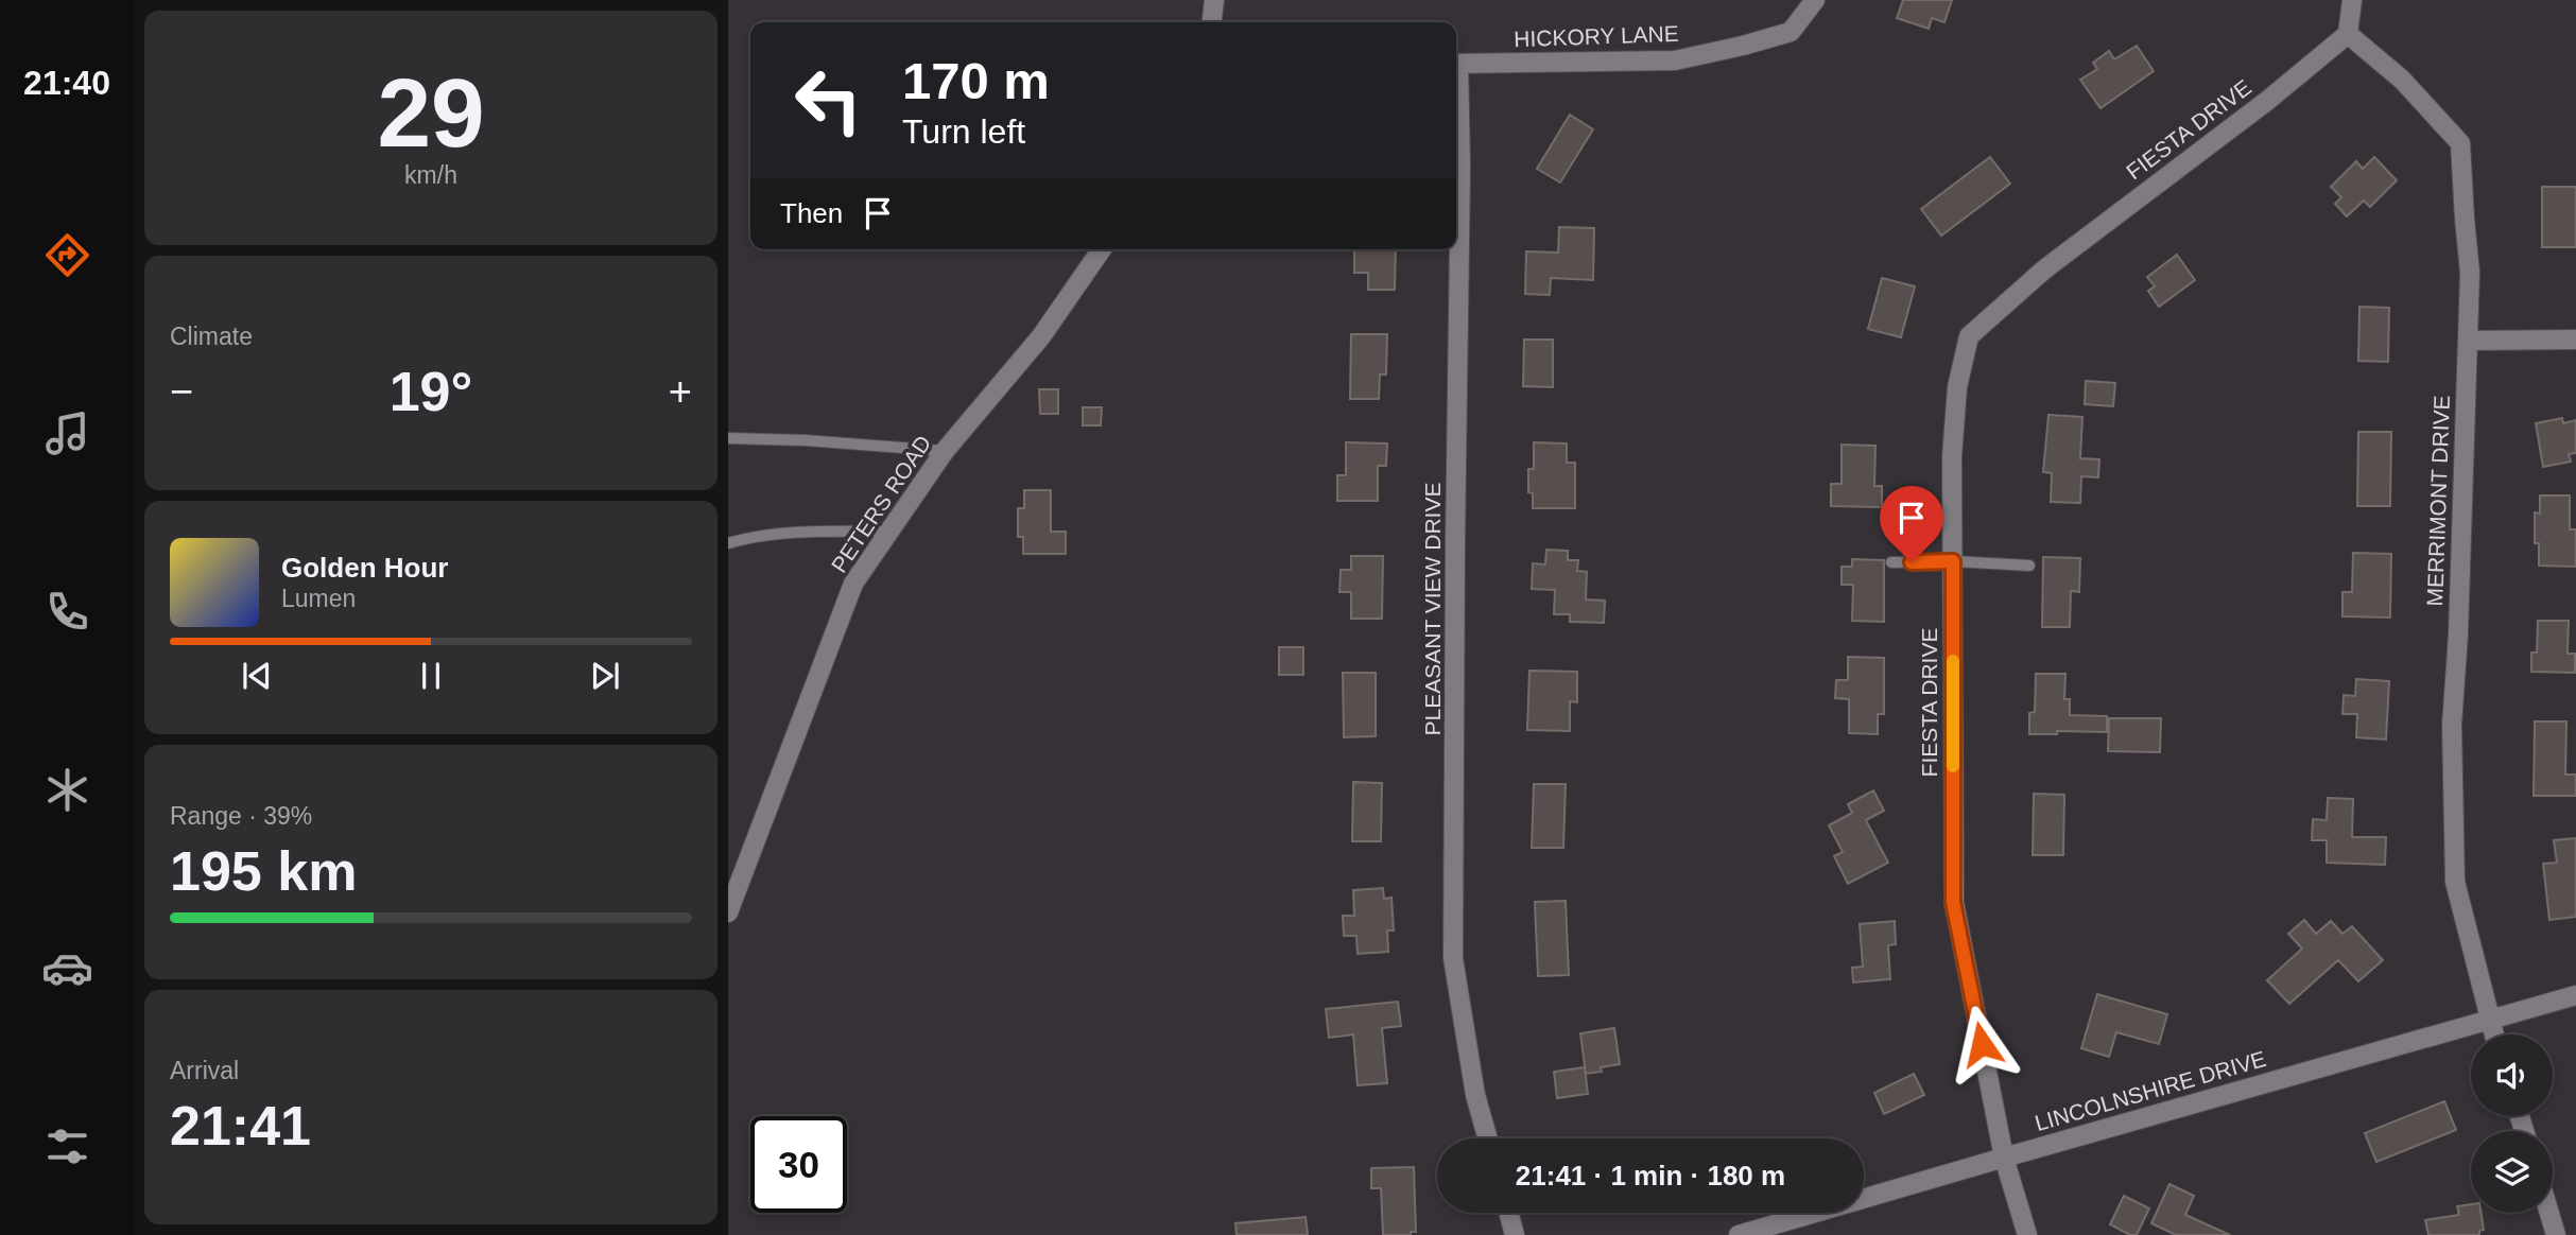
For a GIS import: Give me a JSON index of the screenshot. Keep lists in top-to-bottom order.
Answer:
{
  "streets": {
    "street": [
      "HICKORY LANE",
      "FIESTA DRIVE",
      "MERRIMONT DRIVE",
      "PETERS ROAD",
      "PLEASANT VIEW DRIVE",
      "LINCOLNSHIRE DRIVE"
    ]
  },
  "crossings": [
    ["FIESTA DRIVE", "MERRIMONT DRIVE"],
    ["FIESTA DRIVE", "LINCOLNSHIRE DRIVE"],
    ["MERRIMONT DRIVE", "LINCOLNSHIRE DRIVE"]
  ],
  "page": {
    "tabs": "21:40",
    "tile": [
      ["29", "km/h"],
      "Climate",
      ["Range · 39%", "195 km"],
      ["Arrival", "21:41"]
    ],
    "turn": ["170 m", "Turn left"],
    "then": "Then",
    "heat": ["−", "19°", "+"],
    "song": ["Golden Hour", "Lumen"],
    "limit": "30",
    "trip": "21:41 · 1 min · 180 m"
  }
}
